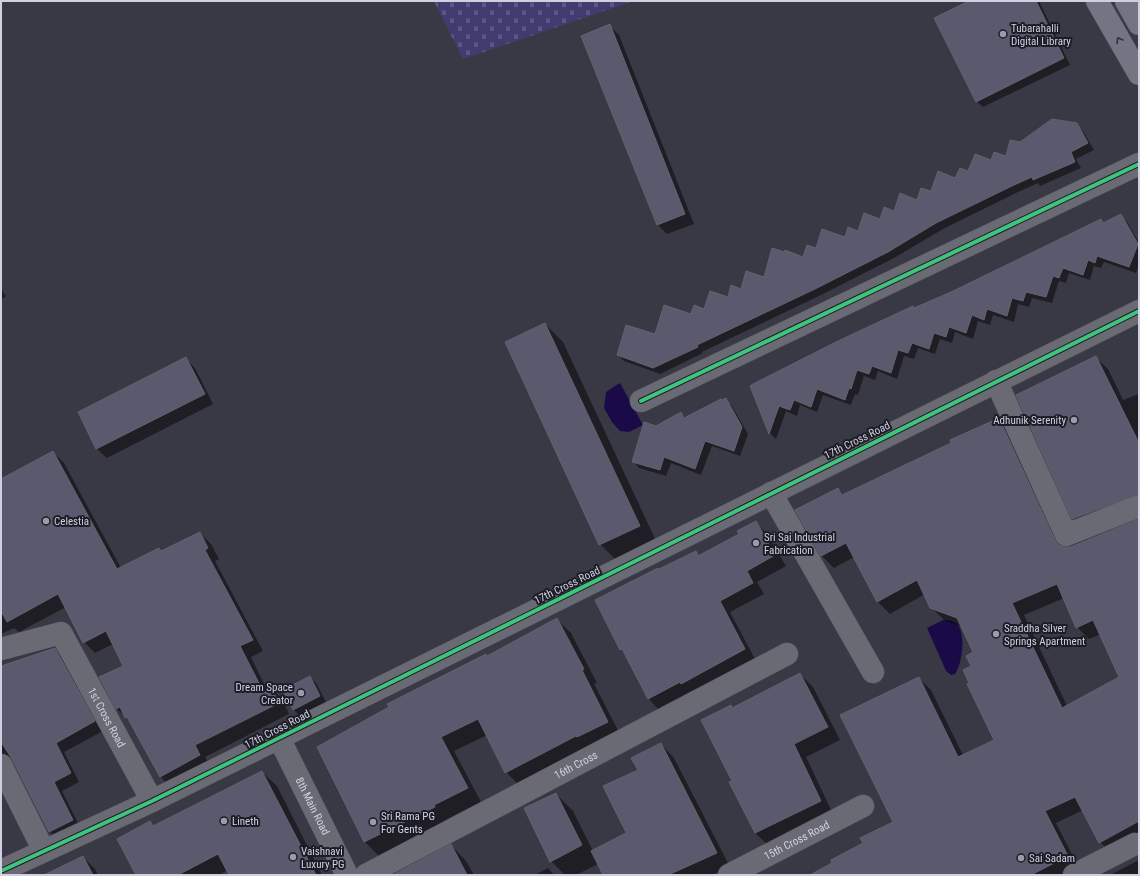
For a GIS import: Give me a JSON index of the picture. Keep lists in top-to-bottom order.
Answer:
{
  "streets": {
    "street": [
      "17th Cross Road",
      "1st Cross Road",
      "16th Cross",
      "8th Main Road",
      "15th Cross Road"
    ]
  },
  "crossings": [
    ["17th Cross Road", "1st Cross Road"],
    ["17th Cross Road", "8th Main Road"]
  ],
  "places": [
    "Tubarahalli Digital Library",
    "Adhunik Serenity",
    "Celestia",
    "Sri Sai Industrial Fabrication",
    "Sraddha Silver Springs Apartment",
    "Dream Space Creator",
    "Lineth",
    "Sri Rama PG For Gents",
    "Vaishnavi Luxury PG",
    "Sai Sadam"
  ]
}
